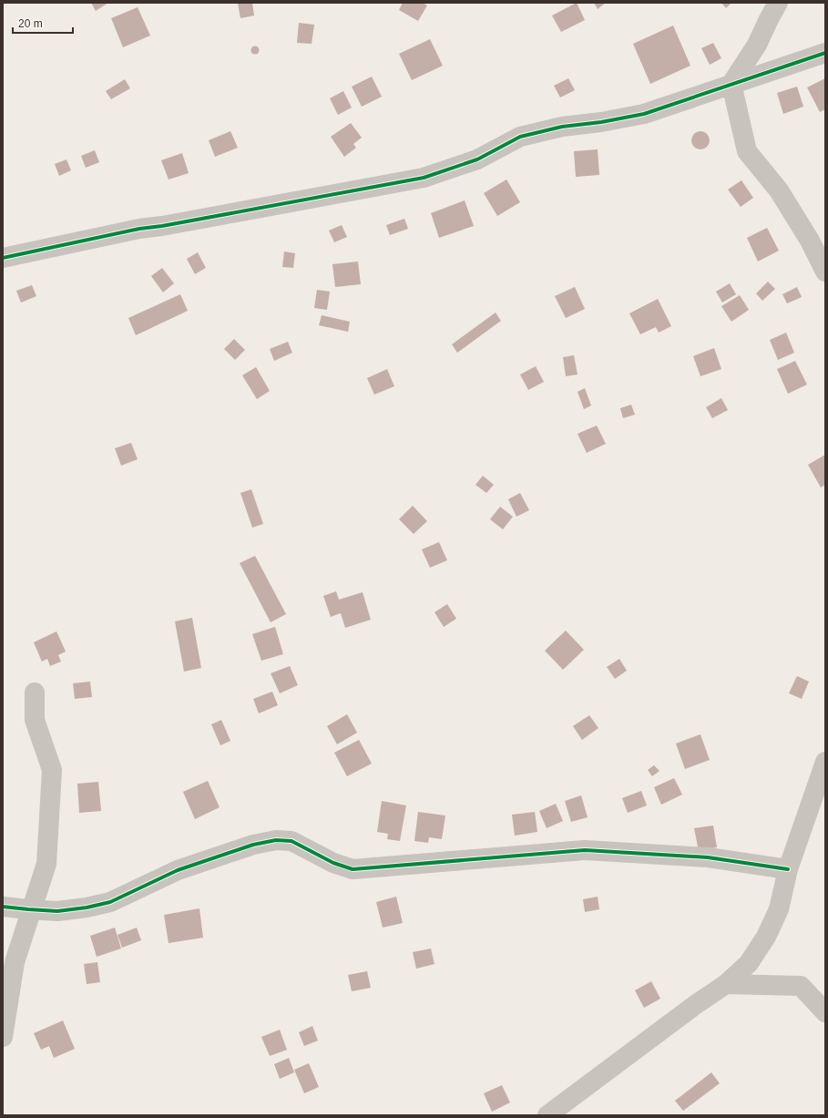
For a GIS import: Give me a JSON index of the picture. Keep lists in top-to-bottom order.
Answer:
{
  "scale_bar": "20 m"
}
